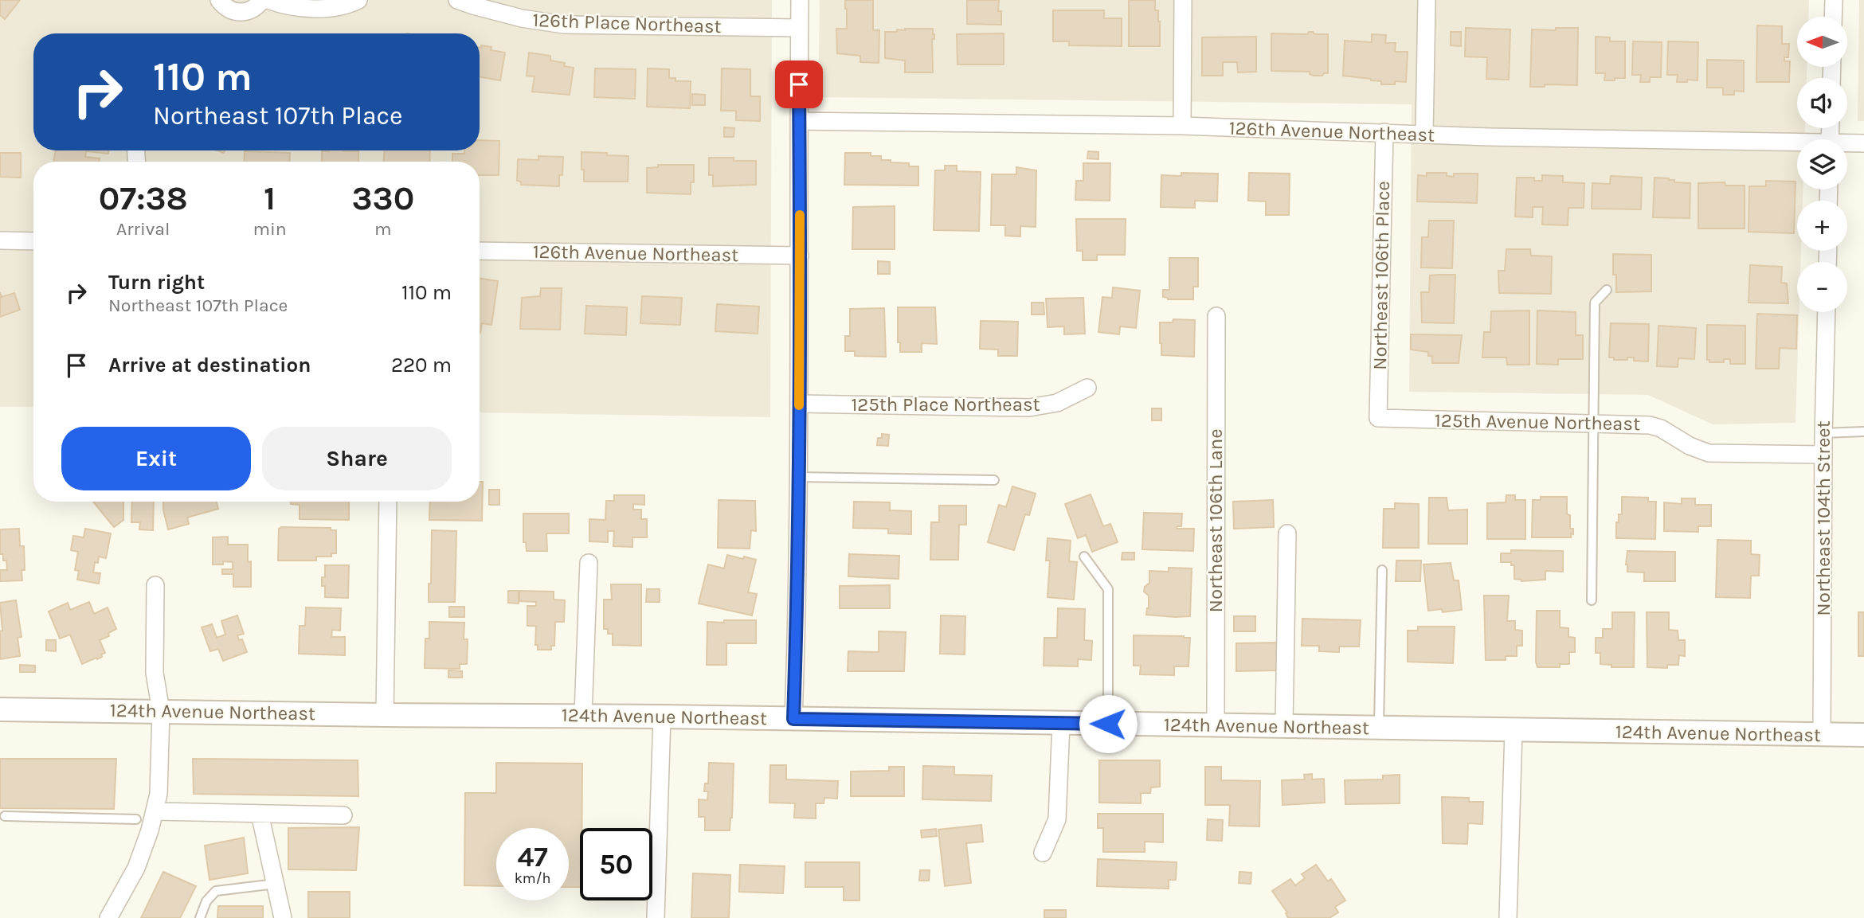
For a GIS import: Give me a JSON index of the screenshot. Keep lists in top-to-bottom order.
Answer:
{
  "streets": {
    "main road": ["124th Avenue Northeast"],
    "street": [
      "126th Place Northeast",
      "126th Avenue Northeast",
      "Northeast 106th Place",
      "125th Place Northeast",
      "125th Avenue Northeast",
      "Northeast 104th Street",
      "Northeast 106th Lane"
    ]
  },
  "crossings": [
    ["126th Avenue Northeast", "Northeast 106th Place"],
    ["Northeast 106th Place", "125th Avenue Northeast"],
    ["125th Avenue Northeast", "Northeast 104th Street"],
    ["Northeast 104th Street", "124th Avenue Northeast"],
    ["Northeast 106th Lane", "124th Avenue Northeast"]
  ],
  "north": "left",
  "page": {
    "map_buttons": ["+", "−"],
    "turn": ["110 m", "Northeast 107th Place"],
    "eta": [
      "07:38",
      "Arrival",
      "1",
      "min",
      "330",
      "m"
    ],
    "list": [
      {
        "name": "Turn right",
        "note": "Northeast 107th Place",
        "value": "110 m"
      },
      {
        "name": "Arrive at destination",
        "value": "220 m"
      }
    ],
    "buttons": ["Exit", "Share"],
    "speed": "47 km/h",
    "limit": "50"
  }
}
